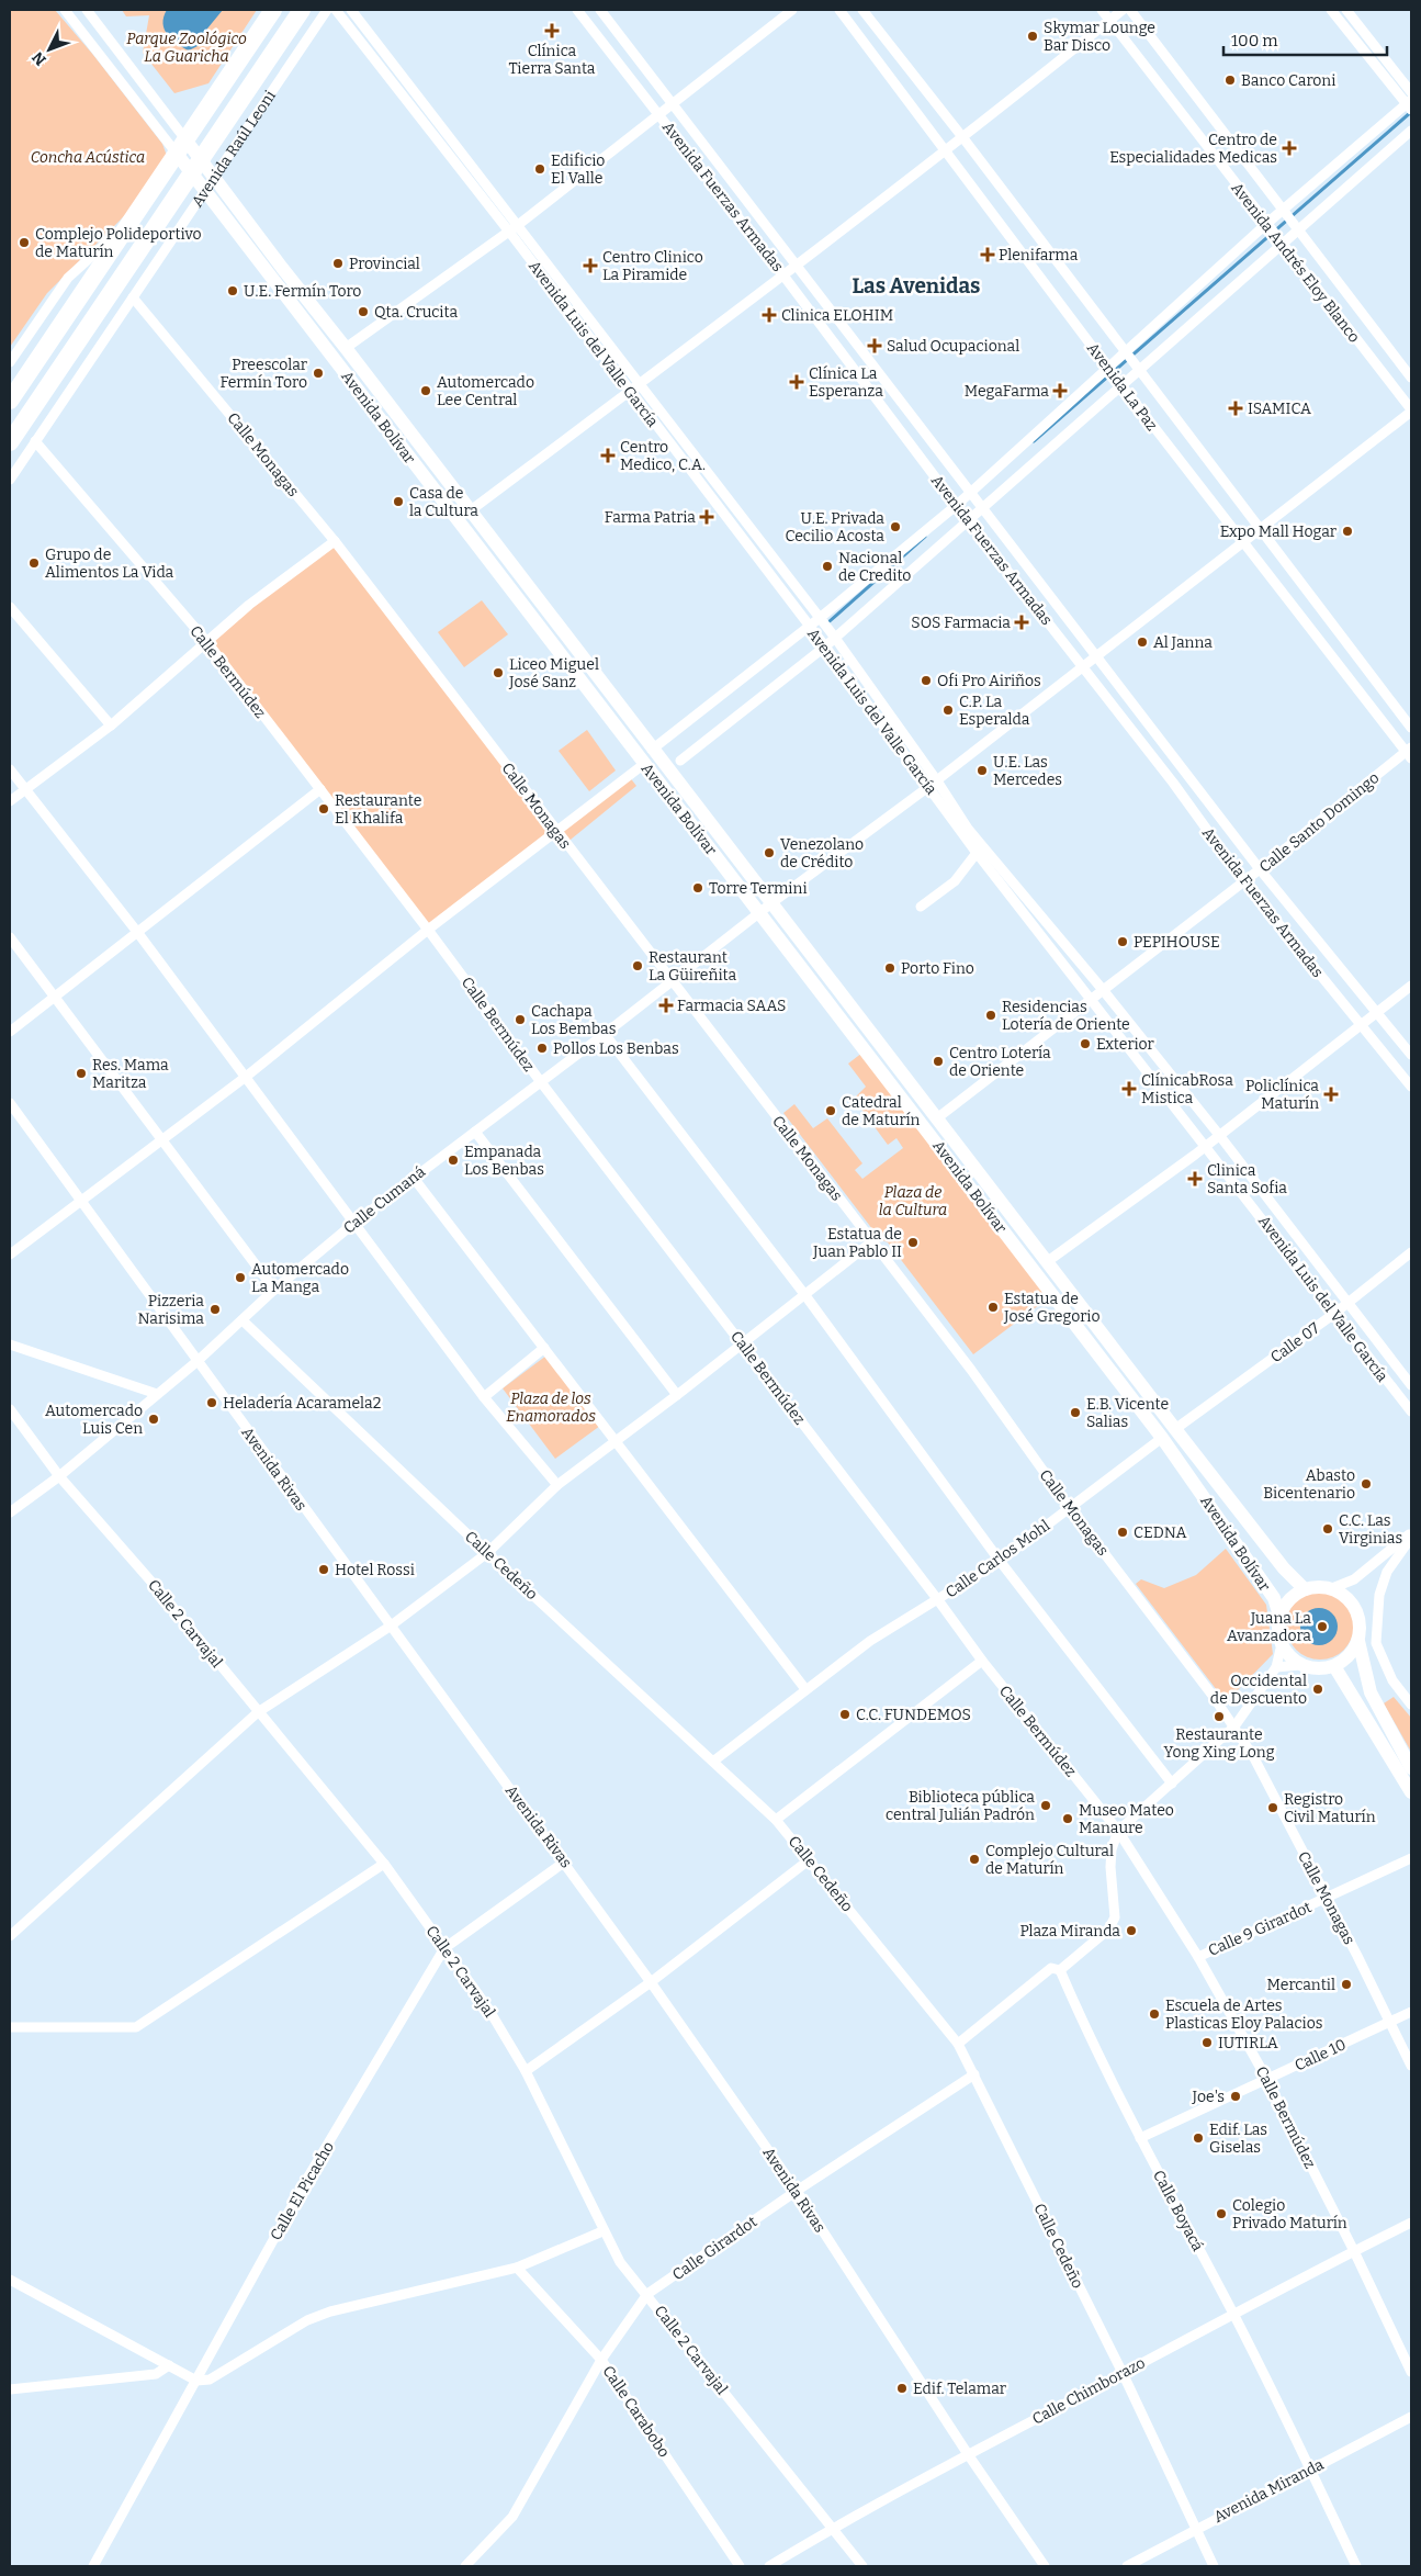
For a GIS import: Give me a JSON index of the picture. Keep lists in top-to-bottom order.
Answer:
{
  "streets": {
    "highway": ["Avenida Raúl Leoni"],
    "street": [
      "Avenida Fuerzas Armadas",
      "Avenida Andrés Eloy Blanco",
      "Avenida Luis del Valle García",
      "Avenida La Paz",
      "Avenida Bolívar",
      "Calle Monagas",
      "Calle Bermúdez",
      "Calle Santo Domingo",
      "Calle Cumaná",
      "Calle 07",
      "Avenida Rivas",
      "Calle Carlos Mohl",
      "Calle Cedeño",
      "Calle 2 Carvajal",
      "Calle 9 Girardot",
      "Calle 10",
      "Calle El Picacho",
      "Calle Boyacá",
      "Calle Girardot",
      "Calle Chimborazo",
      "Calle Carabobo",
      "Avenida Miranda"
    ]
  },
  "crossings": [
    ["Avenida Raúl Leoni", "Avenida Bolívar"],
    ["Avenida Raúl Leoni", "Calle Monagas"],
    ["Avenida Raúl Leoni", "Calle Bermúdez"],
    ["Avenida Fuerzas Armadas", "Calle Santo Domingo"],
    ["Avenida Fuerzas Armadas", "Calle Cumaná"],
    ["Avenida Andrés Eloy Blanco", "Calle Cumaná"],
    ["Avenida Luis del Valle García", "Calle Santo Domingo"],
    ["Avenida Luis del Valle García", "Calle Cumaná"],
    ["Avenida Luis del Valle García", "Calle 07"],
    ["Avenida La Paz", "Calle Santo Domingo"],
    ["Avenida La Paz", "Calle Cumaná"],
    ["Avenida Bolívar", "Calle Santo Domingo"],
    ["Avenida Bolívar", "Calle Cumaná"],
    ["Avenida Bolívar", "Calle 07"],
    ["Avenida Bolívar", "Calle Carlos Mohl"],
    ["Calle Monagas", "Calle Cumaná"],
    ["Calle Monagas", "Calle Carlos Mohl"],
    ["Calle Monagas", "Calle 9 Girardot"],
    ["Calle Monagas", "Calle 10"],
    ["Calle Bermúdez", "Calle Cumaná"],
    ["Calle Bermúdez", "Calle Carlos Mohl"],
    ["Calle Bermúdez", "Calle 9 Girardot"],
    ["Calle Bermúdez", "Calle 10"],
    ["Calle Bermúdez", "Calle Chimborazo"],
    ["Calle Cumaná", "Avenida Rivas"],
    ["Calle Cumaná", "Calle Cedeño"],
    ["Calle Cumaná", "Calle 2 Carvajal"],
    ["Avenida Rivas", "Calle El Picacho"],
    ["Avenida Rivas", "Calle Girardot"],
    ["Avenida Rivas", "Calle Chimborazo"],
    ["Calle Carlos Mohl", "Calle Cedeño"],
    ["Calle Cedeño", "Calle Girardot"],
    ["Calle Cedeño", "Calle Chimborazo"],
    ["Calle Cedeño", "Avenida Miranda"],
    ["Calle 2 Carvajal", "Calle El Picacho"],
    ["Calle 2 Carvajal", "Calle Girardot"],
    ["Calle 2 Carvajal", "Calle Chimborazo"],
    ["Calle 10", "Calle Boyacá"],
    ["Calle Boyacá", "Calle Chimborazo"],
    ["Calle Boyacá", "Avenida Miranda"],
    ["Calle Girardot", "Calle Carabobo"]
  ],
  "districts": ["Las Avenidas"],
  "parks": [
    "Parque Zoológico La Guaricha",
    "Concha Acústica",
    "Plaza de la Cultura",
    "Plaza de los Enamorados"
  ],
  "places": {
    "health": [
      "Clínica Tierra Santa",
      "Centro de Especialidades Medicas",
      "Plenifarma",
      "Centro Clinico La Piramide",
      "Clinica ELOHIM",
      "Salud Ocupacional",
      "Clínica La Esperanza",
      "MegaFarma",
      "ISAMICA",
      "Centro Medico, C.A.",
      "Farma Patria",
      "SOS Farmacia",
      "Farmacia SAAS",
      "ClínicabRosa Mistica",
      "Policlínica Maturín",
      "Clinica Santa Sofia"
    ],
    "other": [
      "Skymar Lounge Bar Disco",
      "Banco Caroni",
      "Edificio El Valle",
      "Complejo Polideportivo de Maturín",
      "Provincial",
      "U.E. Fermín Toro",
      "Qta. Crucita",
      "Preescolar Fermín Toro",
      "Automercado Lee Central",
      "Casa de la Cultura",
      "U.E. Privada Cecilio Acosta",
      "Expo Mall Hogar",
      "Grupo de Alimentos La Vida",
      "Nacional de Credito",
      "Al Janna",
      "Liceo Miguel José Sanz",
      "Ofi Pro Airiños",
      "C.P. La Esperalda",
      "U.E. Las Mercedes",
      "Restaurante El Khalifa",
      "Venezolano de Crédito",
      "Torre Termini",
      "PEPIHOUSE",
      "Restaurant La Güireñita",
      "Porto Fino",
      "Residencias Lotería de Oriente",
      "Cachapa Los Bembas",
      "Exterior",
      "Pollos Los Benbas",
      "Centro Lotería de Oriente",
      "Res. Mama Maritza",
      "Catedral de Maturín",
      "Empanada Los Benbas",
      "Estatua de Juan Pablo II",
      "Automercado La Manga",
      "Estatua de José Gregorio",
      "Pizzeria Narisima",
      "Heladería Acaramela2",
      "E.B. Vicente Salias",
      "Automercado Luis Cen",
      "Abasto Bicentenario",
      "C.C. Las Virginias",
      "CEDNA",
      "Hotel Rossi",
      "Juana La Avanzadora",
      "Occidental de Descuento",
      "C.C. FUNDEMOS",
      "Restaurante Yong Xing Long",
      "Biblioteca pública central Julián Padrón",
      "Registro Civil Maturín",
      "Museo Mateo Manaure",
      "Complejo Cultural de Maturín",
      "Plaza Miranda",
      "Mercantil",
      "Escuela de Artes Plasticas Eloy Palacios",
      "IUTIRLA",
      "Joe's",
      "Edif. Las Giselas",
      "Colegio Privado Maturín",
      "Edif. Telamar"
    ]
  },
  "scale_bar": "100 m",
  "north": "bottom left"
}
